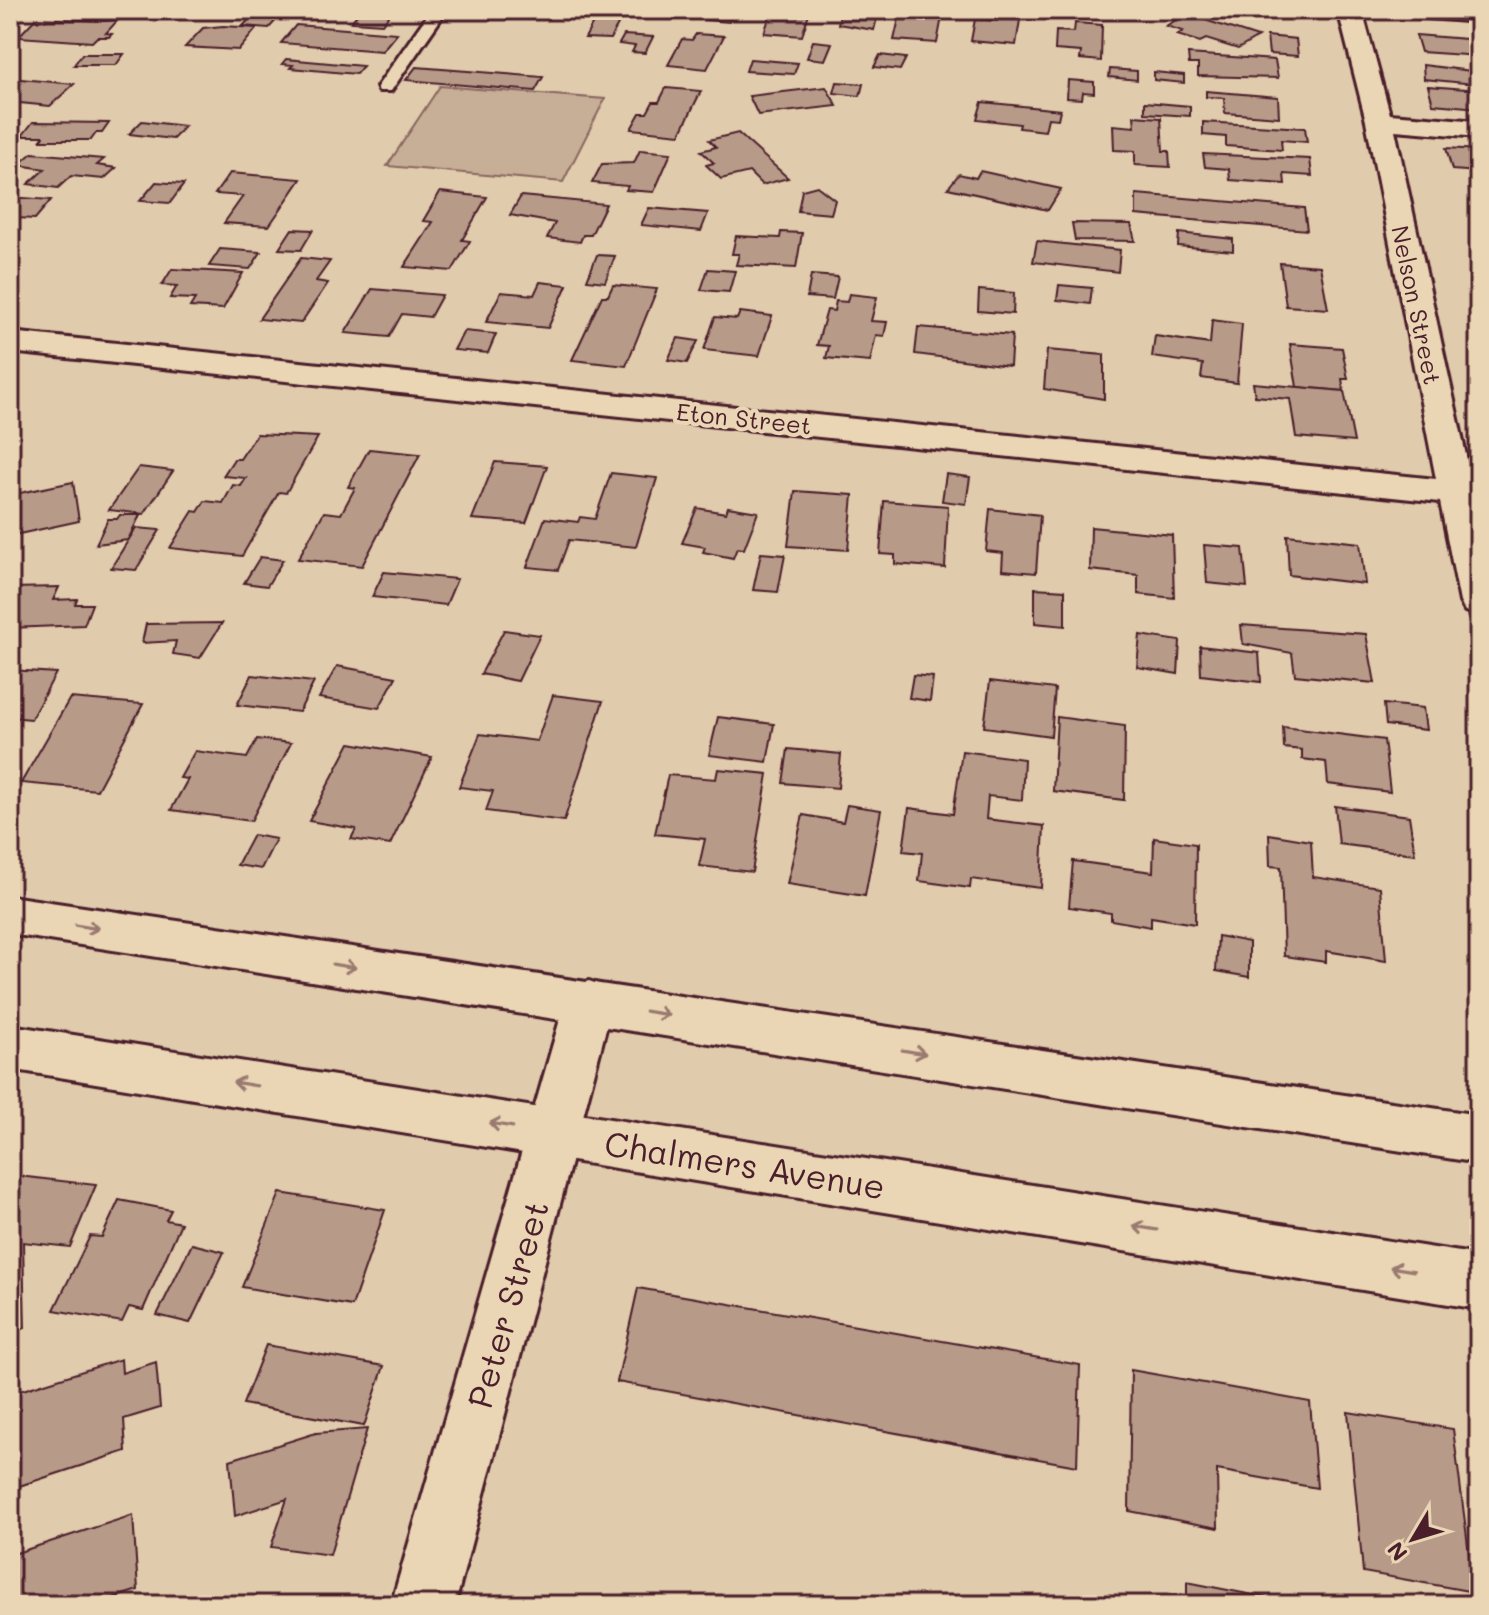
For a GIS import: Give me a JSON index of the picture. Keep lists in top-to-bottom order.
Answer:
{
  "streets": {
    "street": [
      "Nelson Street",
      "Eton Street",
      "Chalmers Avenue",
      "Peter Street"
    ]
  },
  "crossings": [
    ["Nelson Street", "Eton Street"],
    ["Chalmers Avenue", "Peter Street"]
  ],
  "north": "bottom left"
}
